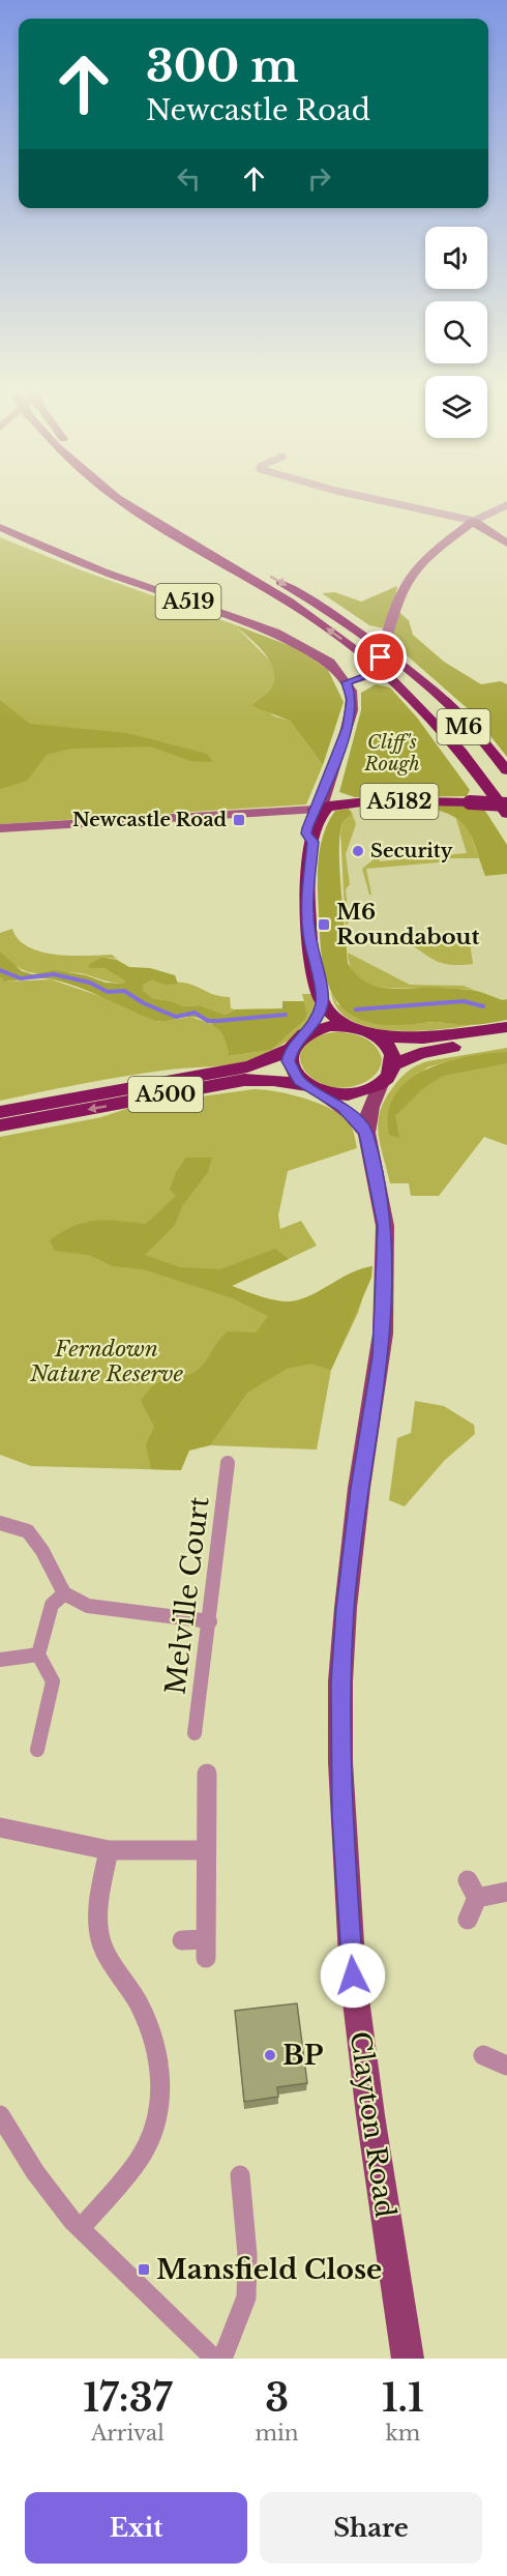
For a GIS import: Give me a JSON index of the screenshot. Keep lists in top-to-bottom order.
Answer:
{
  "streets": {
    "highway": ["M6", "A5182", "A500"],
    "main road": ["A519", "Clayton Road"],
    "street": ["Melville Court"]
  },
  "parks": ["Cliff's Rough", "Ferndown Nature Reserve"],
  "places": {
    "transit": ["Newcastle Road", "M6 Roundabout", "Mansfield Close"],
    "other": ["Security", "BP"]
  },
  "page": {
    "turn": ["300 m", "Newcastle Road"],
    "eta": [
      "17:37",
      "Arrival",
      "3",
      "min",
      "1.1",
      "km"
    ],
    "buttons": ["Exit", "Share"]
  }
}
